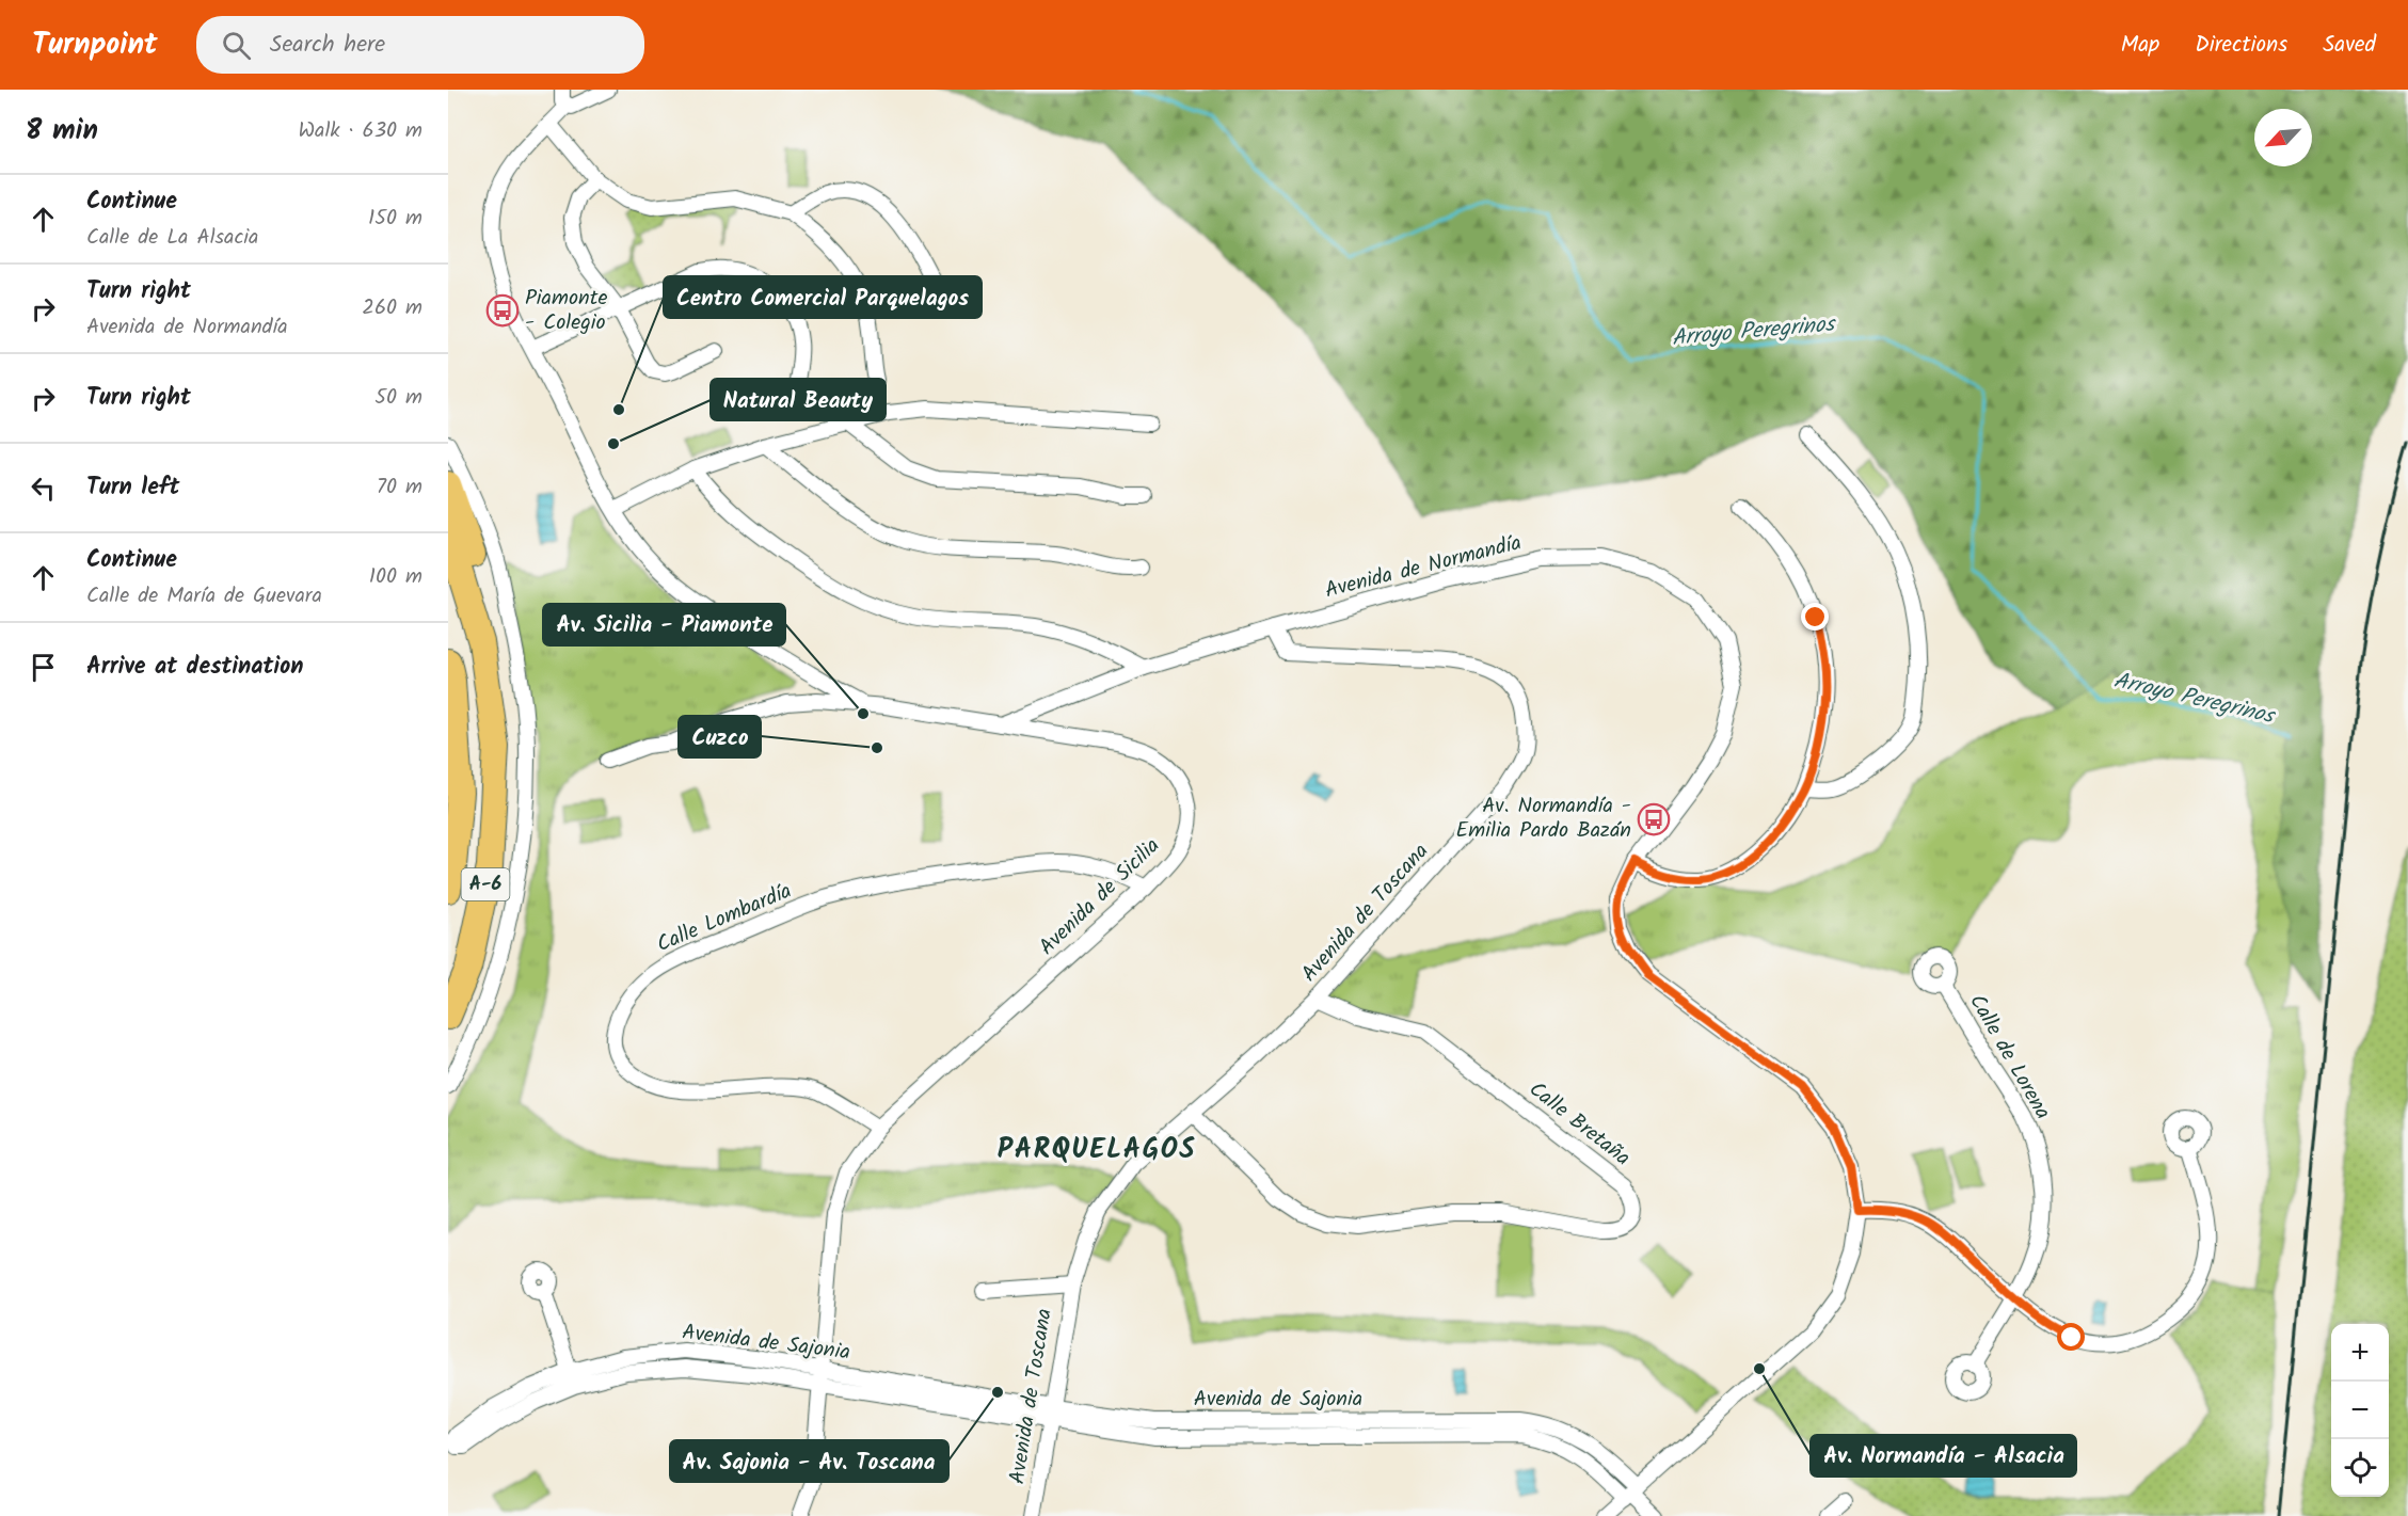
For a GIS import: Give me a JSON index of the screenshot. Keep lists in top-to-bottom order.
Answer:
{
  "streets": {
    "highway": ["A-6"],
    "street": [
      "Avenida de Normandía",
      "Avenida de Sicilia",
      "Avenida de Toscana",
      "Calle Lombardía",
      "Calle de Lorena",
      "Calle Bretaña",
      "Avenida de Sajonia"
    ]
  },
  "crossings": [
    ["Avenida de Normandía", "Avenida de Sicilia"],
    ["Avenida de Normandía", "Avenida de Toscana"],
    ["Avenida de Normandía", "Avenida de Sajonia"],
    ["Avenida de Sicilia", "Calle Lombardía"],
    ["Avenida de Sicilia", "Avenida de Sajonia"],
    ["Avenida de Toscana", "Calle Bretaña"],
    ["Avenida de Toscana", "Avenida de Sajonia"]
  ],
  "districts": ["PARQUELAGOS"],
  "water": ["Arroyo Peregrinos"],
  "places": {
    "bus stop": ["Piamonte - Colegio", "Av. Normandía - Emilia Pardo Bazán"],
    "other": [
      "Centro Comercial Parquelagos",
      "Natural Beauty",
      "Av. Sicilia - Piamonte",
      "Cuzco",
      "Av. Normandía - Alsacia",
      "Av. Sajonia - Av. Toscana"
    ]
  },
  "north": "bottom left",
  "page": {
    "header": "Turnpoint",
    "search": "Search here",
    "nav": ["Map", "Directions", "Saved"],
    "heading": ["8 min", "Walk · 630 m"],
    "list": [
      ["Continue", "Calle de La Alsacia", "150 m"],
      ["Turn right", "Avenida de Normandía", "260 m"],
      ["Turn right", "50 m"],
      ["Turn left", "70 m"],
      ["Continue", "Calle de María de Guevara", "100 m"],
      "Arrive at destination"
    ],
    "map_buttons": ["+", "−"]
  }
}
